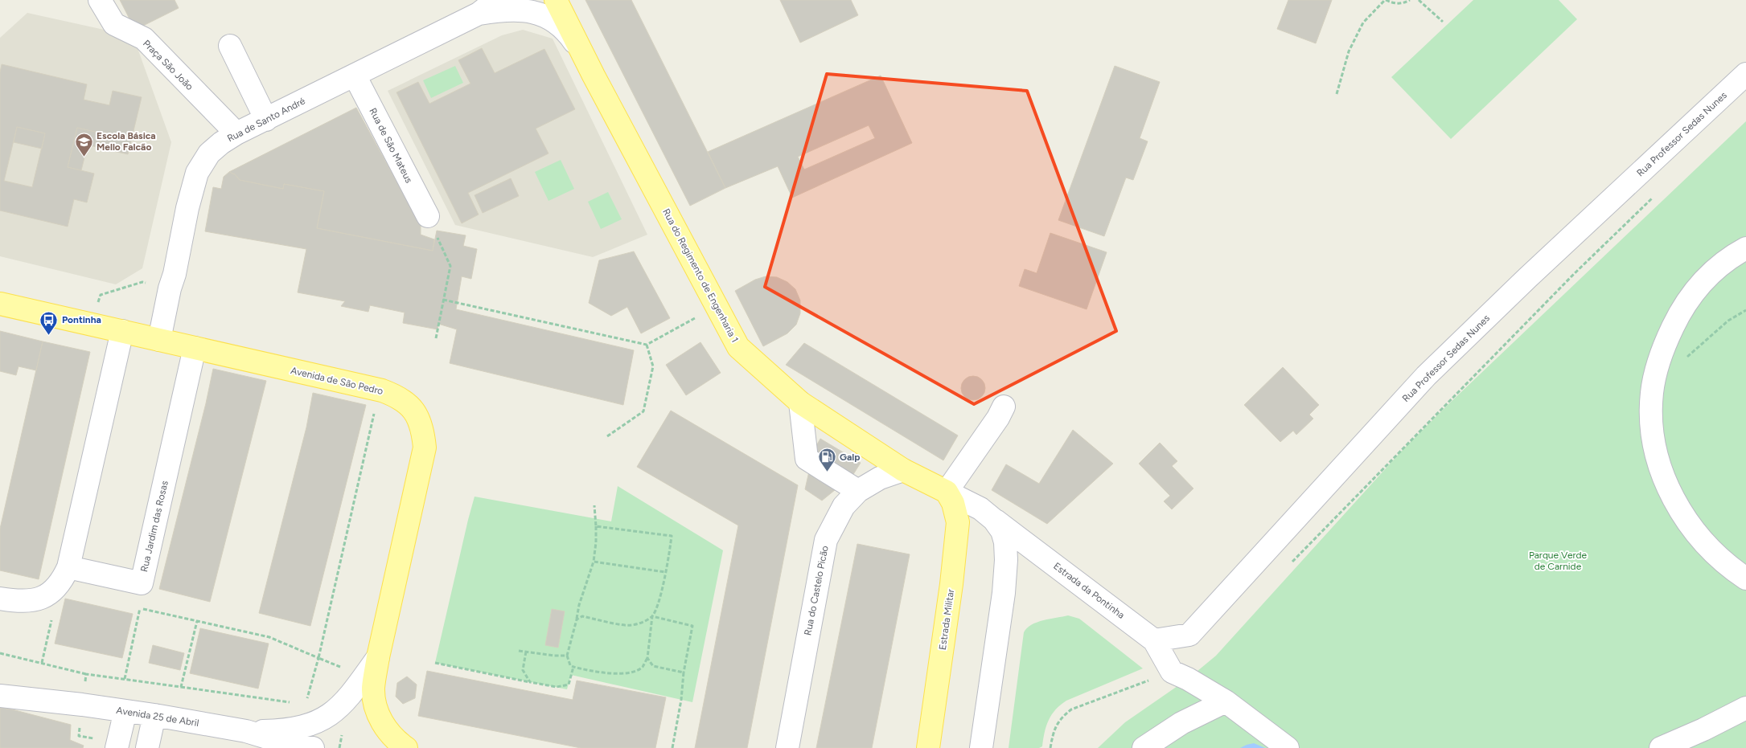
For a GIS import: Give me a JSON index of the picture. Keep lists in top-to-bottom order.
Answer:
{
  "streets": {
    "main road": ["Rua do Regimento de Engenharia 1", "Avenida de São Pedro", "Estrada Militar"],
    "street": [
      "Praça São João",
      "Rua de Santo André",
      "Rua Professor Sedas Nunes",
      "Rua de São Mateus",
      "Rua Jardim das Rosas",
      "Rua do Castelo Picão",
      "Estrada da Pontinha",
      "Avenida 25 de Abril"
    ]
  },
  "crossings": [
    ["Praça São João", "Rua de Santo André"],
    ["Rua de Santo André", "Rua de São Mateus"],
    ["Rua de Santo André", "Rua do Regimento de Engenharia 1"],
    ["Rua de Santo André", "Avenida de São Pedro"],
    ["Rua Professor Sedas Nunes", "Estrada da Pontinha"],
    ["Rua do Regimento de Engenharia 1", "Rua do Castelo Picão"],
    ["Rua do Regimento de Engenharia 1", "Estrada da Pontinha"],
    ["Rua do Regimento de Engenharia 1", "Estrada Militar"],
    ["Avenida de São Pedro", "Rua Jardim das Rosas"],
    ["Estrada da Pontinha", "Estrada Militar"]
  ],
  "parks": ["Parque Verde de Carnide"],
  "places": {
    "school or university": ["Escola Básica Mello Falcão"],
    "bus stop": ["Pontinha"],
    "fuel station": ["Galp"]
  }
}
